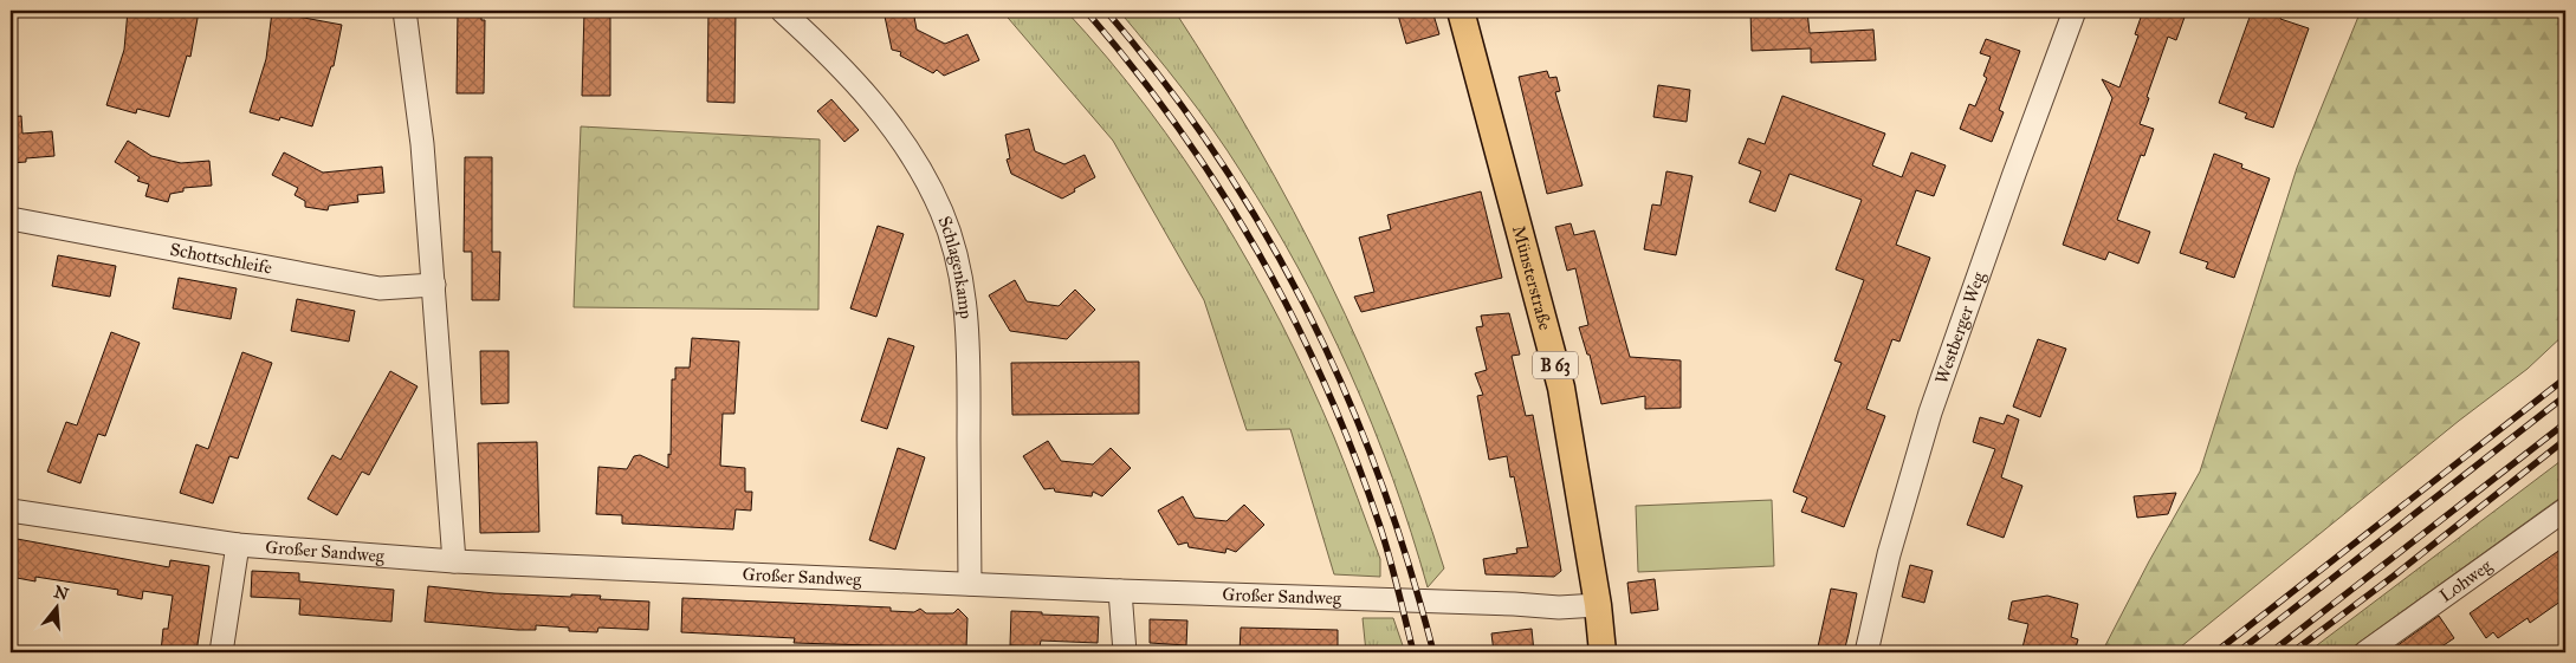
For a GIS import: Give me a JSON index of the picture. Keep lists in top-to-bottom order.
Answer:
{
  "streets": {
    "main road": ["Münsterstraße", "B 63"],
    "street": [
      "Schottschleife",
      "Schlagenkamp",
      "Westberger Weg",
      "Großer Sandweg",
      "Lohweg"
    ]
  },
  "crossings": [
    ["Schlagenkamp", "Großer Sandweg"],
    ["Münsterstraße", "Großer Sandweg"]
  ],
  "north": "top"
}
